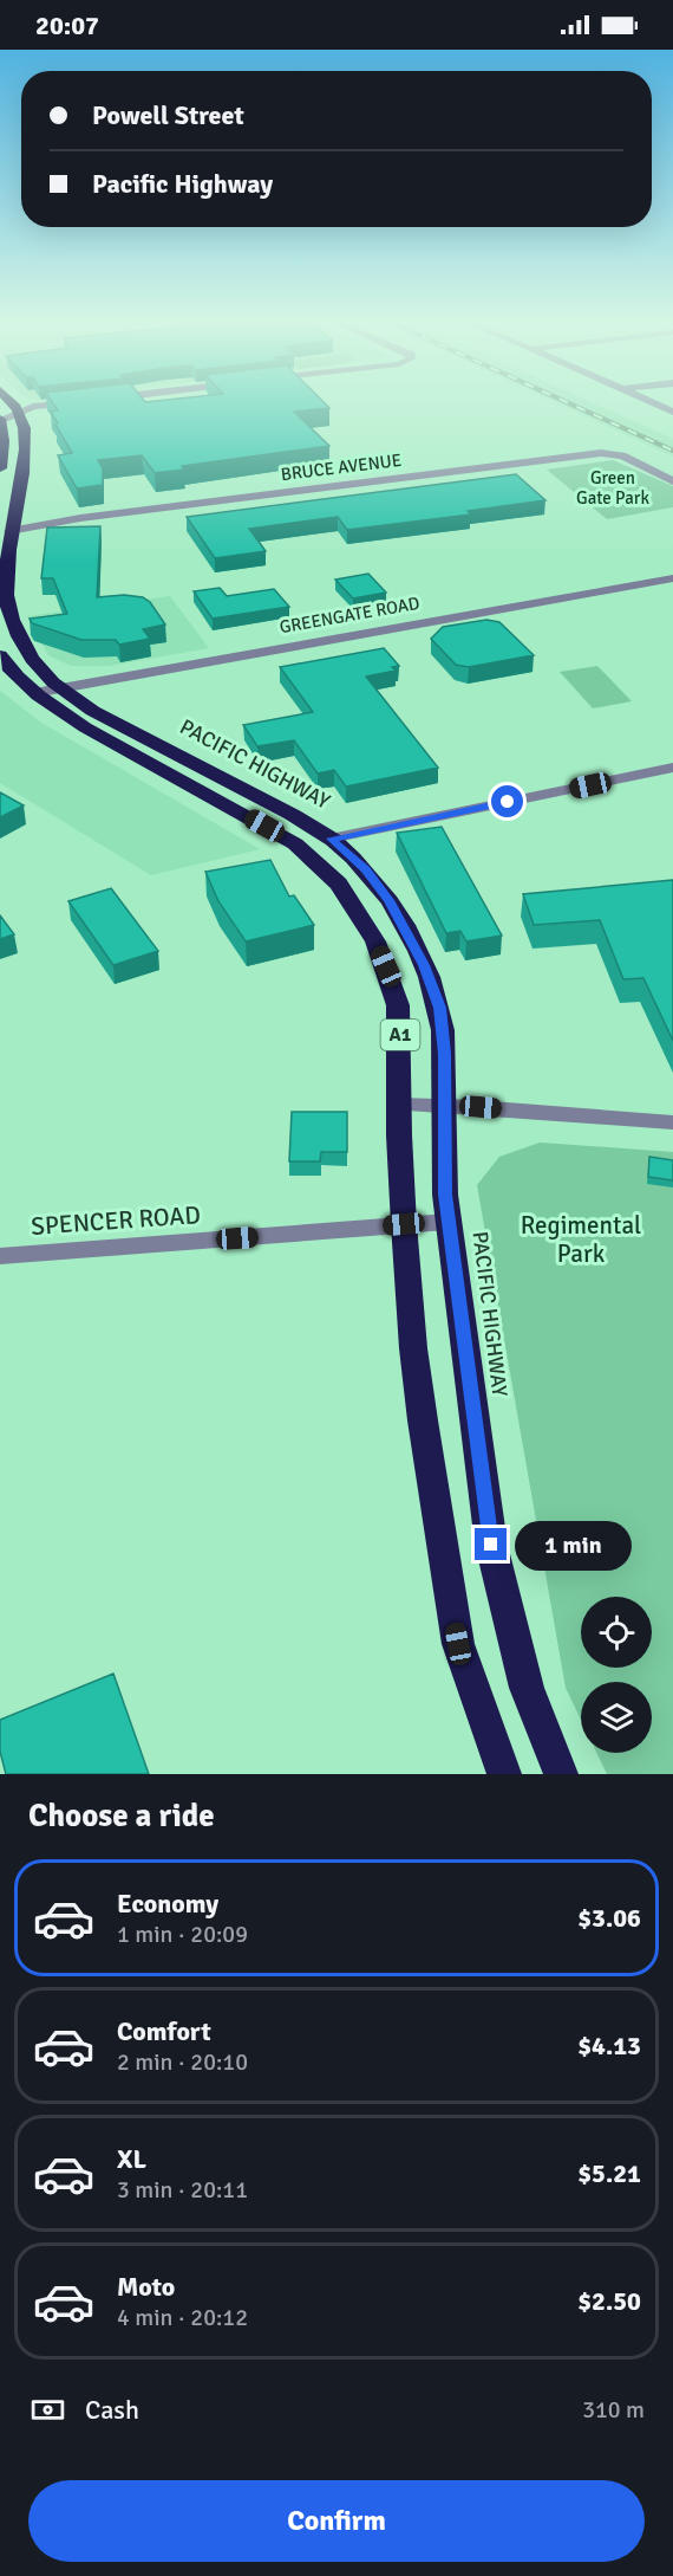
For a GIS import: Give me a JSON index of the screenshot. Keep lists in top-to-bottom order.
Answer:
{
  "streets": {
    "highway": ["PACIFIC HIGHWAY", "A1"],
    "street": ["BRUCE AVENUE", "GREENGATE ROAD", "SPENCER ROAD"]
  },
  "crossings": [
    ["BRUCE AVENUE", "PACIFIC HIGHWAY"],
    ["GREENGATE ROAD", "PACIFIC HIGHWAY"],
    ["GREENGATE ROAD", "A1"],
    ["PACIFIC HIGHWAY", "SPENCER ROAD"],
    ["A1", "SPENCER ROAD"]
  ],
  "parks": ["Green Gate Park", "Regimental Park"],
  "page": {
    "status": "20:07",
    "banner": ["Powell Street", "Pacific Highway"],
    "bubble": "1 min",
    "heading": "Choose a ride",
    "list": [
      {
        "name": "Economy",
        "note": "1 min · 20:09",
        "value": "$3.06"
      },
      {
        "name": "Comfort",
        "note": "2 min · 20:10",
        "value": "$4.13"
      },
      {
        "name": "XL",
        "note": "3 min · 20:11",
        "value": "$5.21"
      },
      {
        "name": "Moto",
        "note": "4 min · 20:12",
        "value": "$2.50"
      }
    ],
    "pay": ["Cash", "310 m"],
    "buttons": "Confirm"
  }
}
